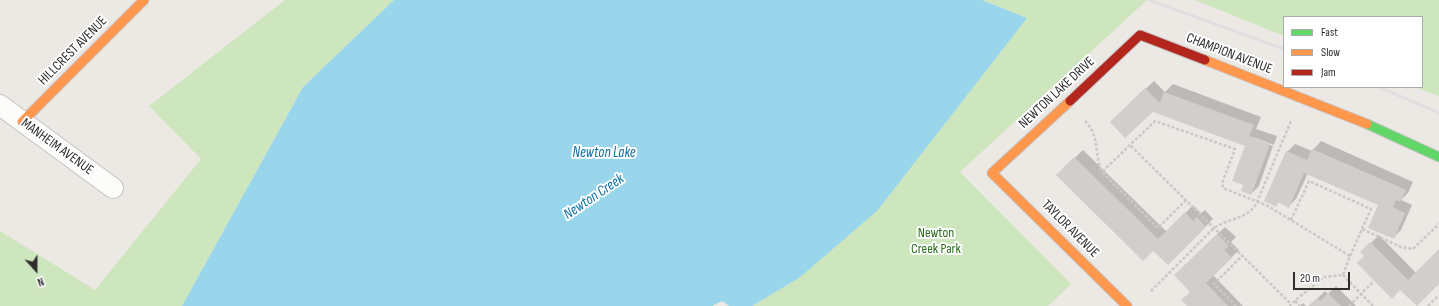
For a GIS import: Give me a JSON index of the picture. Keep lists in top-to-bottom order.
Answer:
{
  "streets": {
    "street": [
      "HILLCREST AVENUE",
      "CHAMPION AVENUE",
      "NEWTON LAKE DRIVE",
      "MANHEIM AVENUE",
      "TAYLOR AVENUE"
    ]
  },
  "crossings": [
    ["HILLCREST AVENUE", "MANHEIM AVENUE"],
    ["CHAMPION AVENUE", "NEWTON LAKE DRIVE"],
    ["NEWTON LAKE DRIVE", "TAYLOR AVENUE"]
  ],
  "water": ["Newton Lake", "Newton Creek"],
  "parks": ["Newton Creek Park"],
  "legend": ["Fast", "Slow", "Jam"],
  "scale_bar": "20 m",
  "north": "bottom"
}
